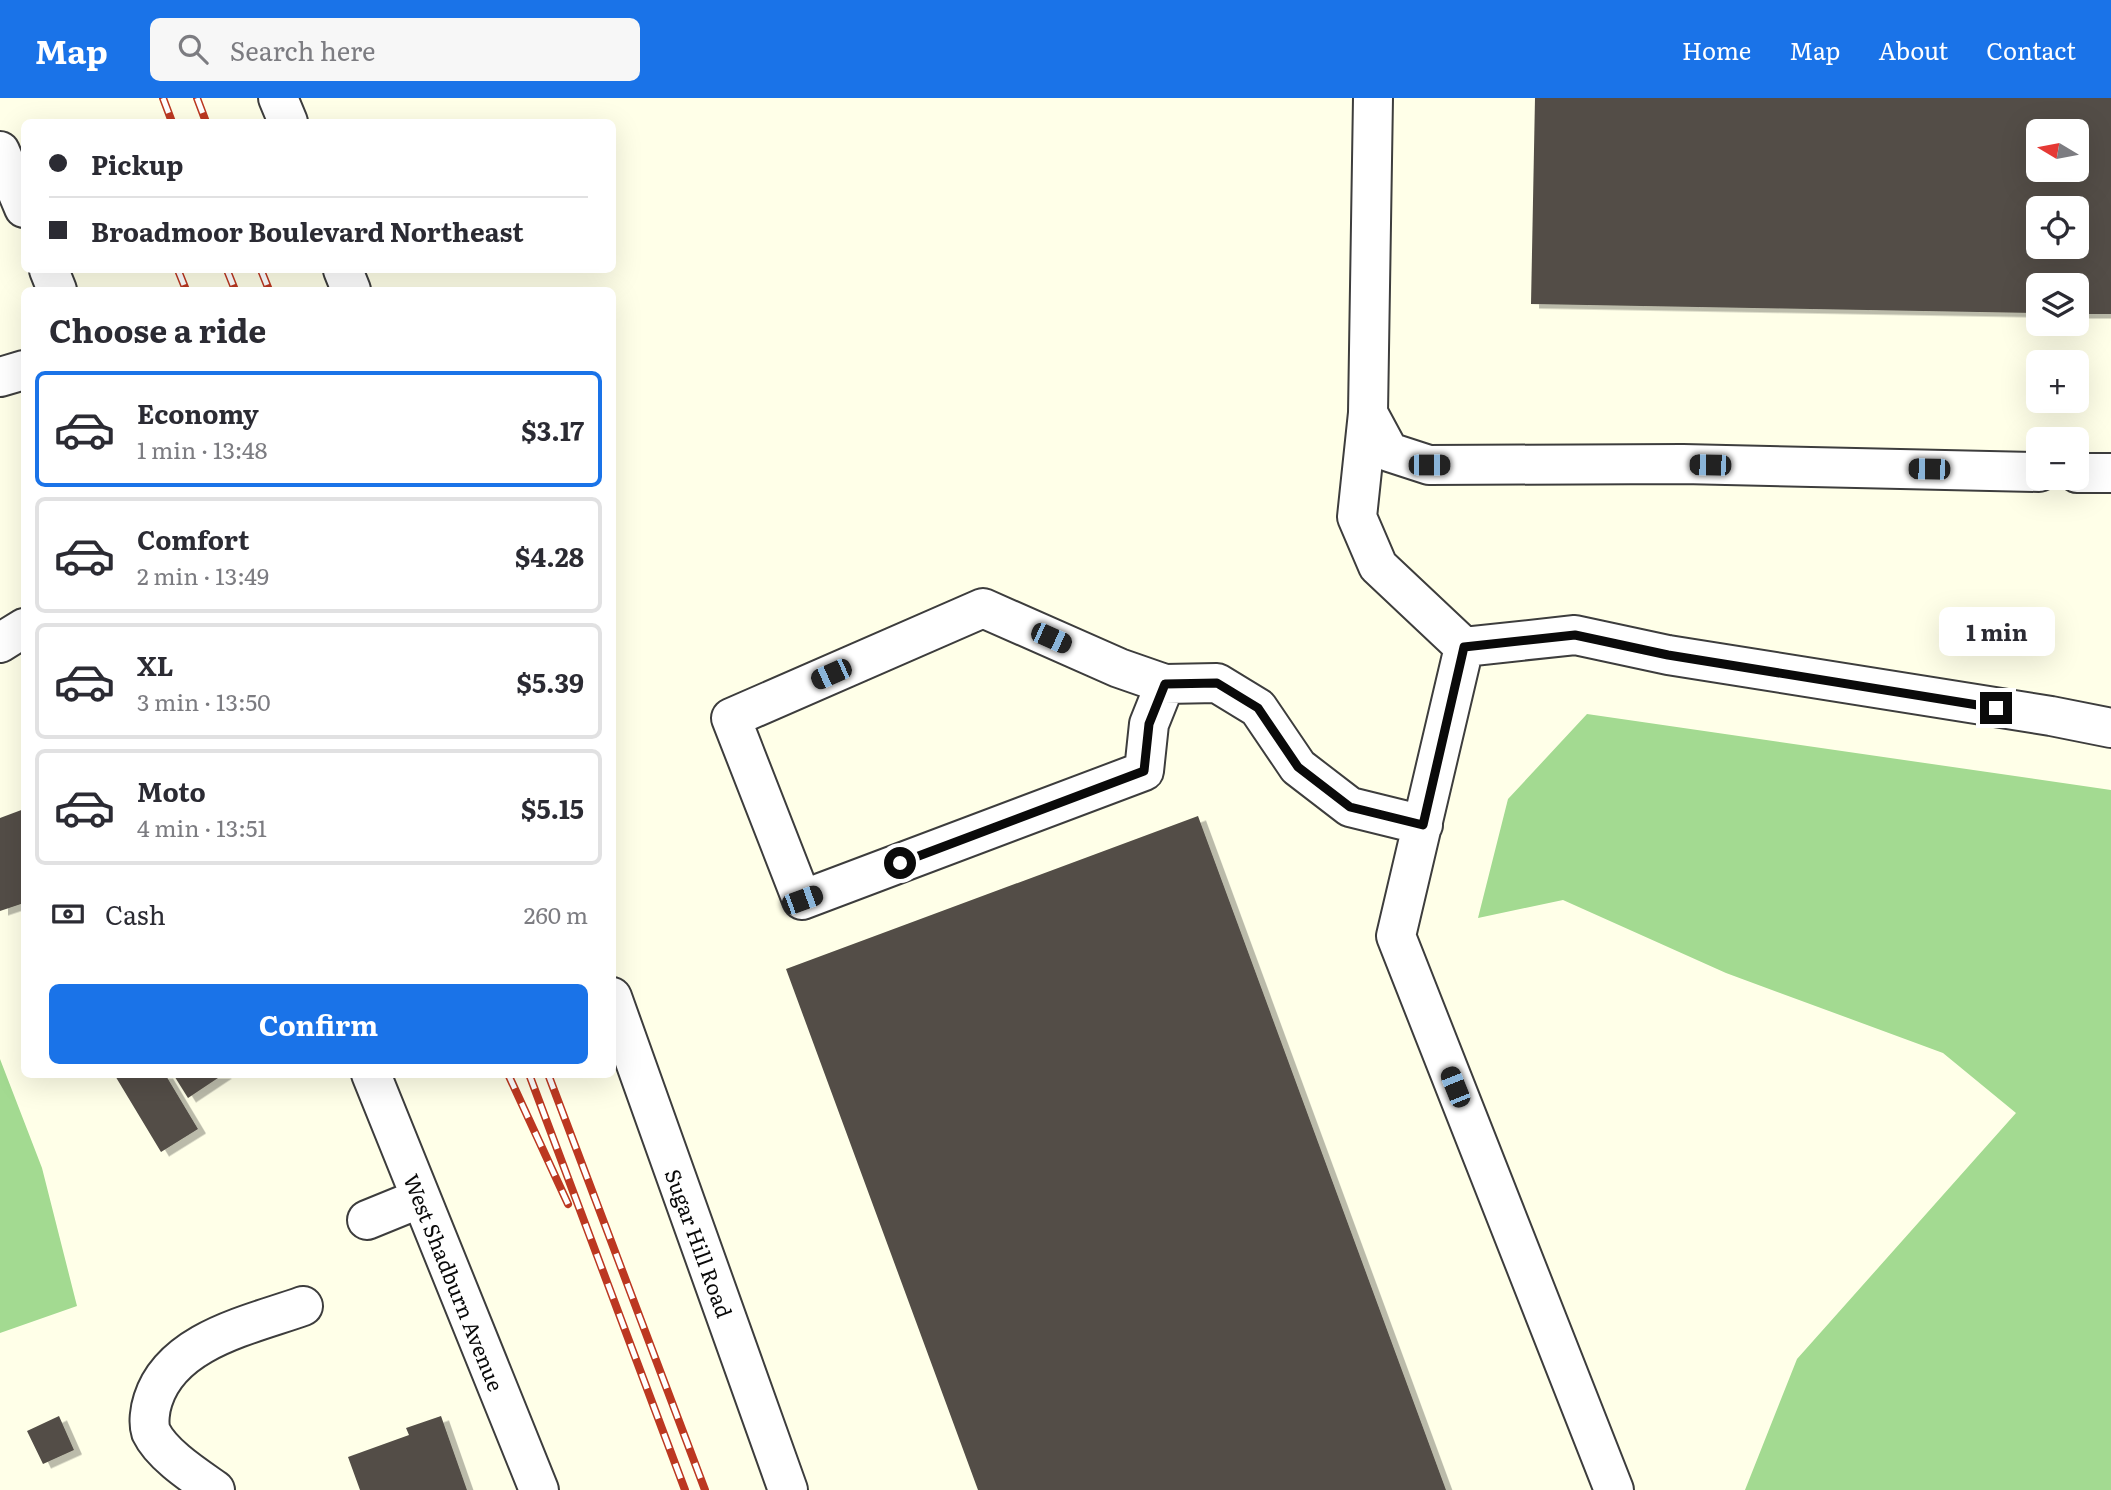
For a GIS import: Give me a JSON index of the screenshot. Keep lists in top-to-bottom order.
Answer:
{
  "streets": {
    "street": ["Sugar Hill Road", "West Shadburn Avenue"]
  },
  "north": "left",
  "page": {
    "header": "Map",
    "search": "Search here",
    "nav": [
      "Home",
      "Map",
      "About",
      "Contact"
    ],
    "map_buttons": ["+", "−"],
    "banner": ["Pickup", "Broadmoor Boulevard Northeast"],
    "heading": "Choose a ride",
    "list": [
      {
        "name": "Economy",
        "note": "1 min · 13:48",
        "value": "$3.17"
      },
      {
        "name": "Comfort",
        "note": "2 min · 13:49",
        "value": "$4.28"
      },
      {
        "name": "XL",
        "note": "3 min · 13:50",
        "value": "$5.39"
      },
      {
        "name": "Moto",
        "note": "4 min · 13:51",
        "value": "$5.15"
      }
    ],
    "bubble": "1 min",
    "pay": ["Cash", "260 m"],
    "buttons": "Confirm"
  }
}
